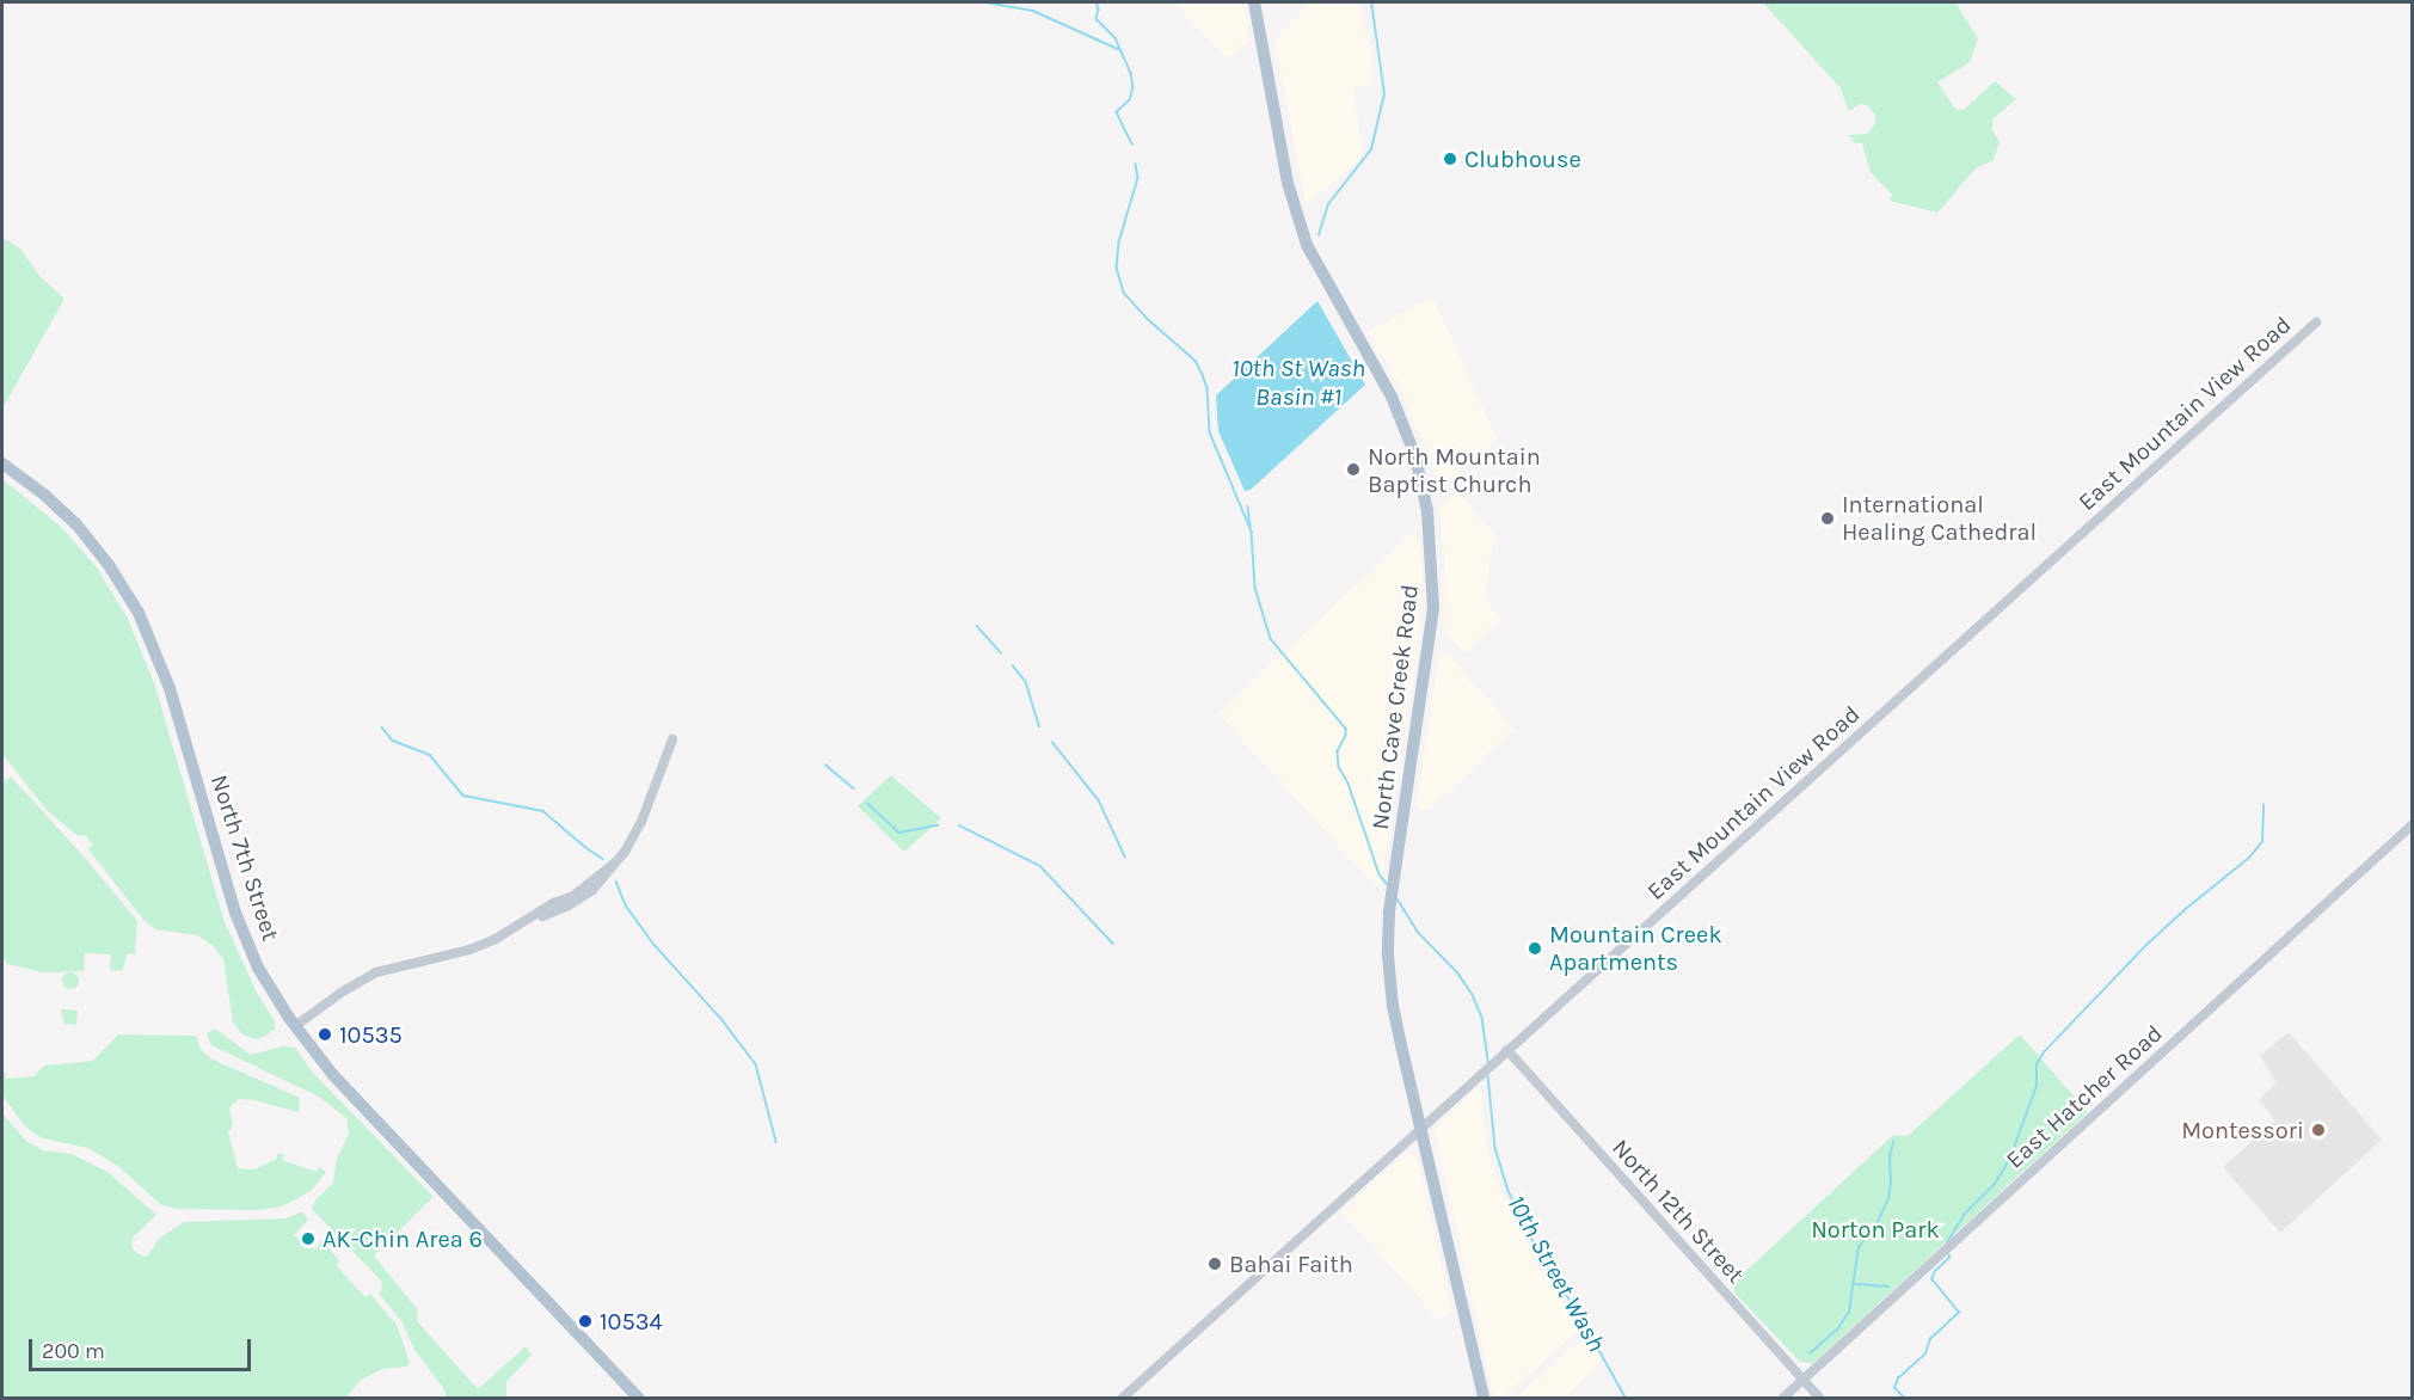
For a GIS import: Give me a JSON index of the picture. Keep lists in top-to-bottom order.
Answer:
{
  "streets": {
    "main road": ["North Cave Creek Road", "North 7th Street"],
    "street": ["East Mountain View Road", "East Hatcher Road", "North 12th Street"]
  },
  "crossings": [
    ["East Mountain View Road", "North Cave Creek Road"],
    ["East Mountain View Road", "North 12th Street"],
    ["East Hatcher Road", "North 12th Street"]
  ],
  "water": ["10th St Wash Basin #1", "10th Street Wash"],
  "parks": ["Norton Park"],
  "places": [
    "Clubhouse",
    "North Mountain Baptist Church",
    "International Healing Cathedral",
    "Mountain Creek Apartments",
    "10535",
    "Montessori",
    "AK-Chin Area 6",
    "Bahai Faith",
    "10534"
  ],
  "scale_bar": "200 m"
}
